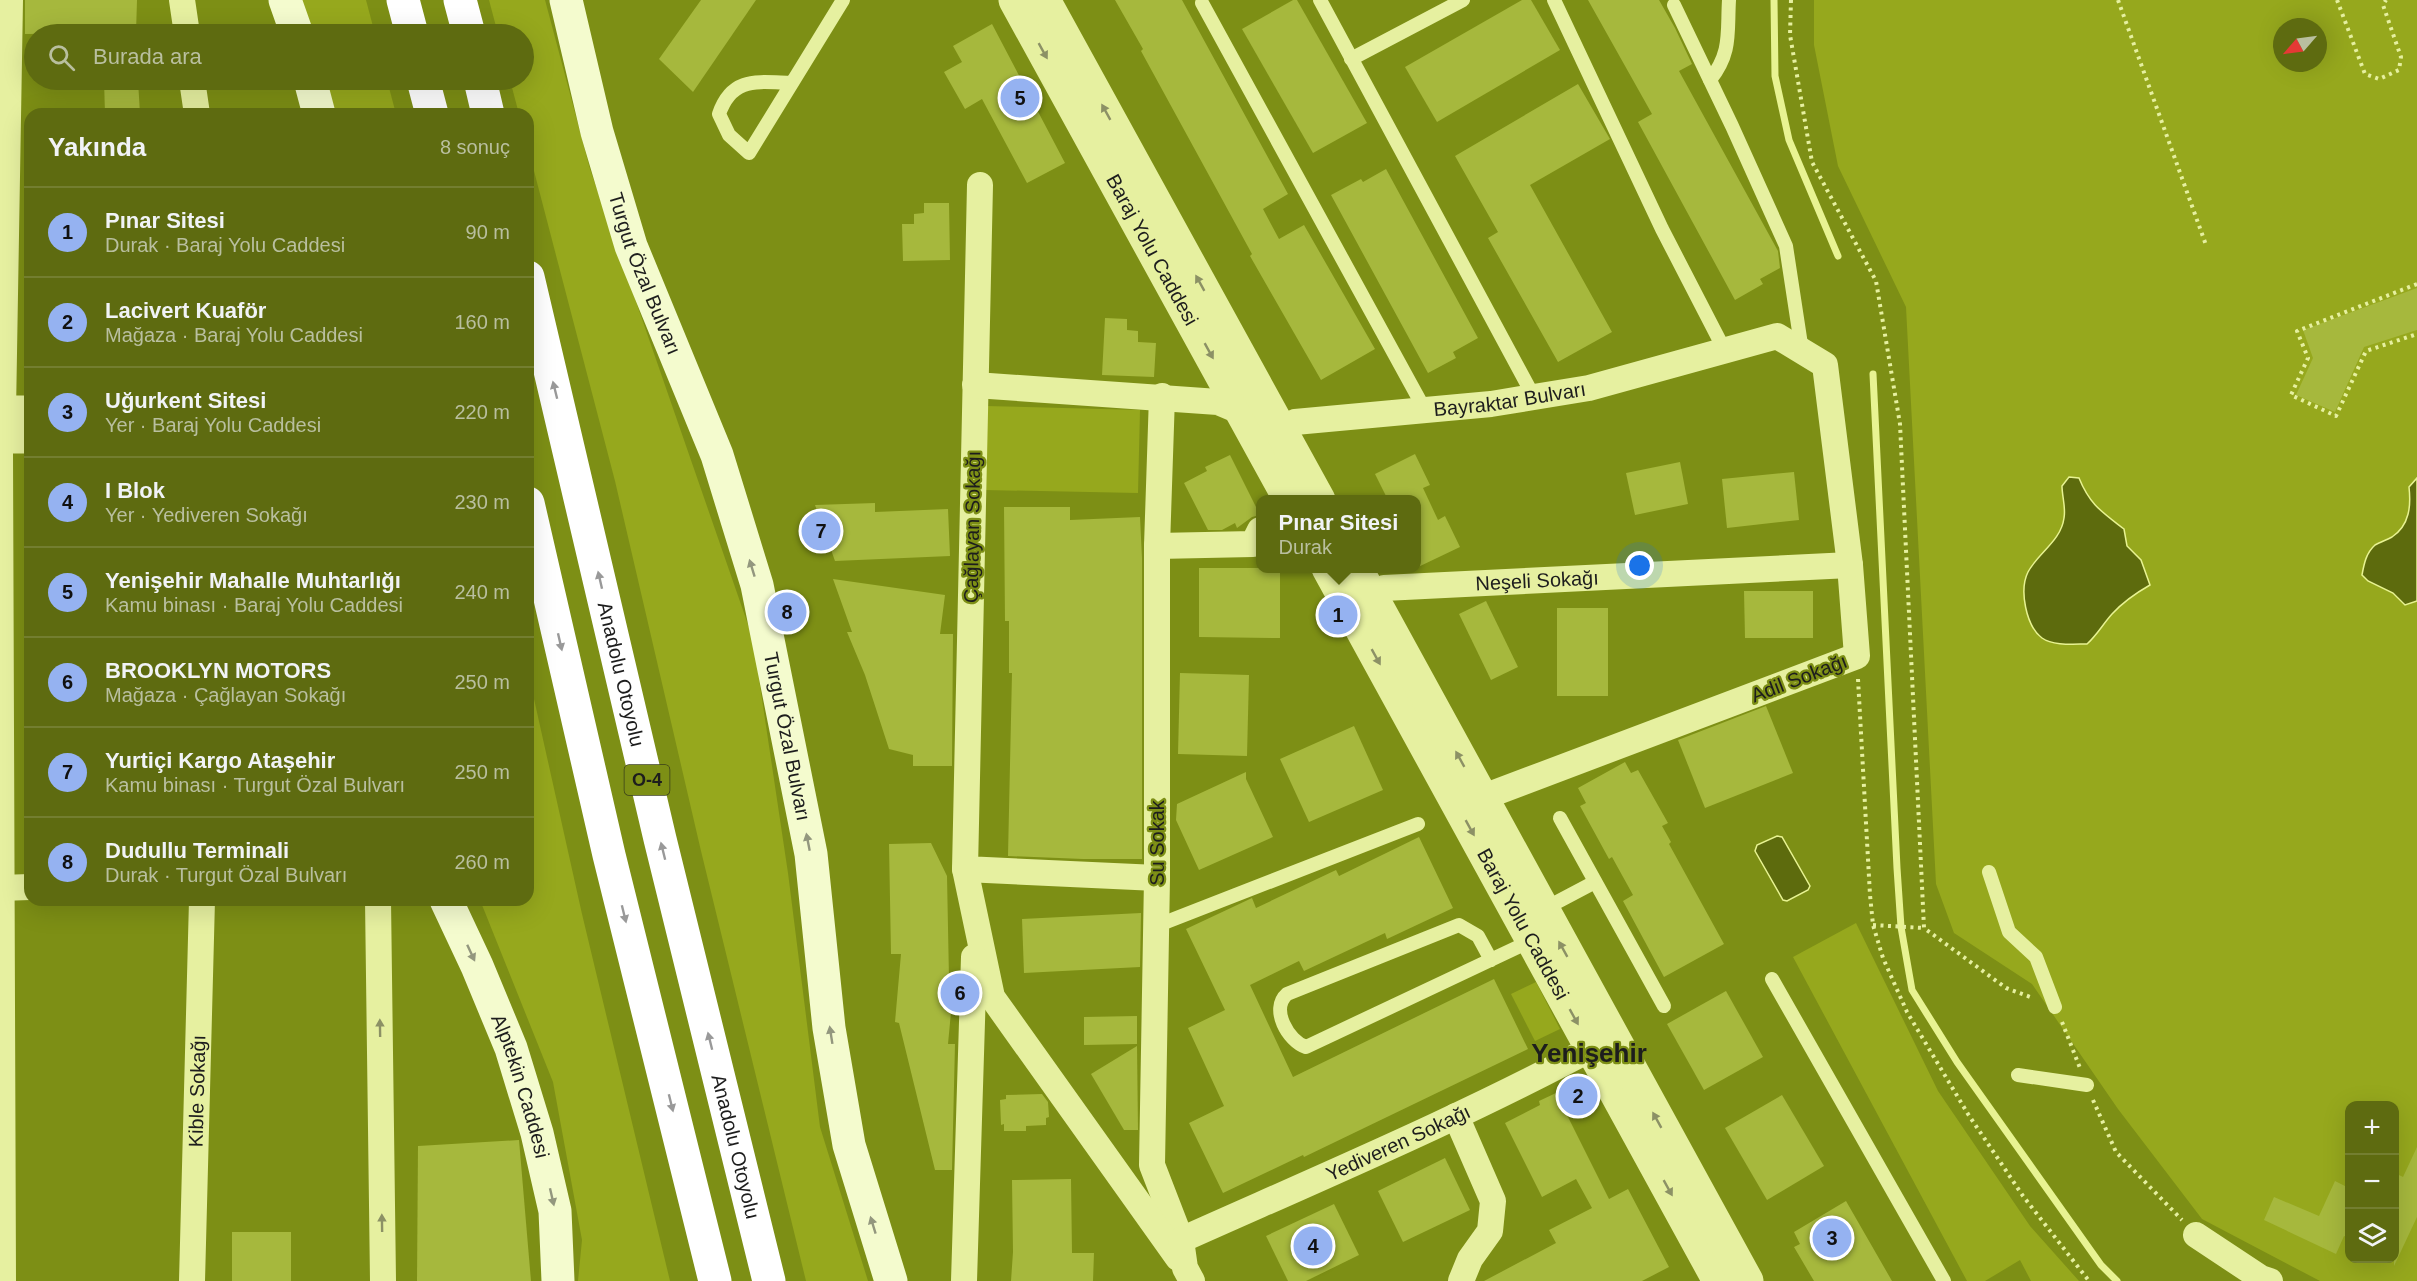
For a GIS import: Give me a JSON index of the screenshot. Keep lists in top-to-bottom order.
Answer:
{
  "streets": {
    "highway": ["Anadolu Otoyolu", "O-4"],
    "main road": ["Turgut Özal Bulvarı", "Alptekin Caddesi"],
    "street": [
      "Baraj Yolu Caddesi",
      "Bayraktar Bulvarı",
      "Çağlayan Sokağı",
      "Neşeli Sokağı",
      "Adil Sokağı",
      "Su Sokak",
      "Kible Sokağı",
      "Yediveren Sokağı"
    ]
  },
  "crossings": [
    ["Baraj Yolu Caddesi", "Bayraktar Bulvarı"],
    ["Baraj Yolu Caddesi", "Neşeli Sokağı"],
    ["Baraj Yolu Caddesi", "Adil Sokağı"],
    ["Baraj Yolu Caddesi", "Yediveren Sokağı"],
    ["Bayraktar Bulvarı", "Adil Sokağı"],
    ["Çağlayan Sokağı", "Su Sokak"],
    ["Neşeli Sokağı", "Adil Sokağı"],
    ["Su Sokak", "Yediveren Sokağı"]
  ],
  "one_way": ["Turgut Özal Bulvarı", "Alptekin Caddesi"],
  "districts": ["Yenişehir"],
  "north": "bottom left",
  "page": {
    "search": "Burada ara",
    "pins": [
      "5",
      "7",
      "8",
      "1",
      "6",
      "2",
      "3",
      "4"
    ],
    "heading": ["Yakında", "8 sonuç"],
    "list": [
      {
        "mark": "1",
        "name": "Pınar Sitesi",
        "note": "Durak · Baraj Yolu Caddesi",
        "value": "90 m"
      },
      {
        "mark": "2",
        "name": "Lacivert Kuaför",
        "note": "Mağaza · Baraj Yolu Caddesi",
        "value": "160 m"
      },
      {
        "mark": "3",
        "name": "Uğurkent Sitesi",
        "note": "Yer · Baraj Yolu Caddesi",
        "value": "220 m"
      },
      {
        "mark": "4",
        "name": "I Blok",
        "note": "Yer · Yediveren Sokağı",
        "value": "230 m"
      },
      {
        "mark": "5",
        "name": "Yenişehir Mahalle Muhtarlığı",
        "note": "Kamu binası · Baraj Yolu Caddesi",
        "value": "240 m"
      },
      {
        "mark": "6",
        "name": "BROOKLYN MOTORS",
        "note": "Mağaza · Çağlayan Sokağı",
        "value": "250 m"
      },
      {
        "mark": "7",
        "name": "Yurtiçi Kargo Ataşehir",
        "note": "Kamu binası · Turgut Özal Bulvarı",
        "value": "250 m"
      },
      {
        "mark": "8",
        "name": "Dudullu Terminali",
        "note": "Durak · Turgut Özal Bulvarı",
        "value": "260 m"
      }
    ],
    "popup": ["Pınar Sitesi", "Durak"],
    "map_buttons": ["+", "−"]
  }
}
